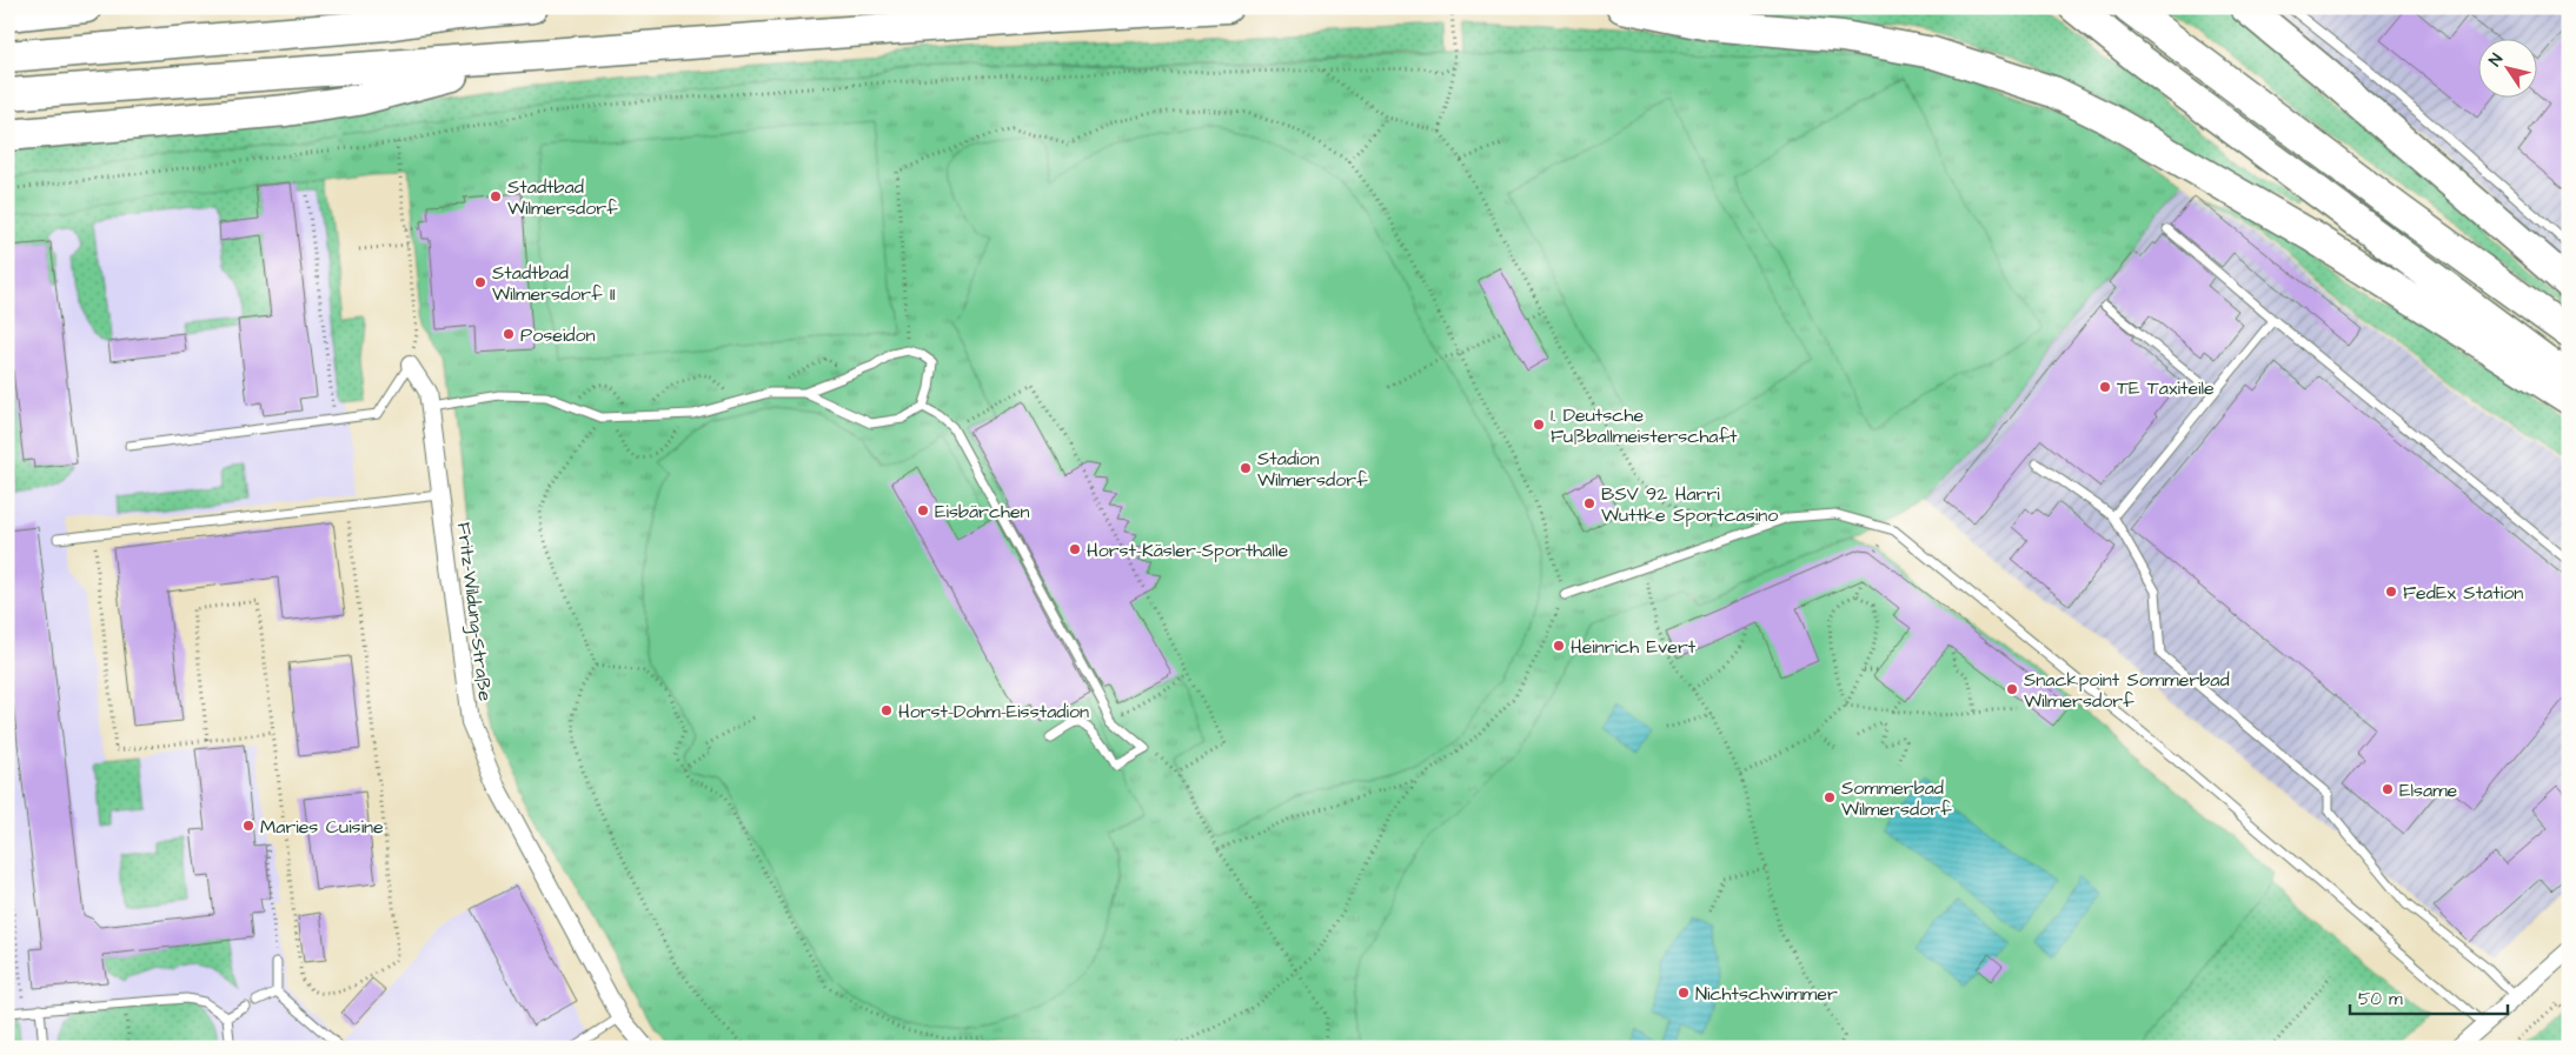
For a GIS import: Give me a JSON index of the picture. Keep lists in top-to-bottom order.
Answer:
{
  "streets": {
    "street": ["Fritz-Wildung-Straße"]
  },
  "places": [
    "Stadtbad Wilmersdorf",
    "Stadtbad Wilmersdorf II",
    "Poseidon",
    "TE Taxiteile",
    "1. Deutsche Fußballmeisterschaft",
    "Stadion Wilmersdorf",
    "BSV 92 Harri Wuttke Sportcasino",
    "Eisbärchen",
    "Horst-Käsler-Sporthalle",
    "FedEx Station",
    "Heinrich Evert",
    "Snackpoint Sommerbad Wilmersdorf",
    "Horst-Dohm-Eisstadion",
    "Elsame",
    "Sommerbad Wilmersdorf",
    "Maries Cuisine",
    "Nichtschwimmer"
  ],
  "scale_bar": "50 m",
  "north": "top left"
}
